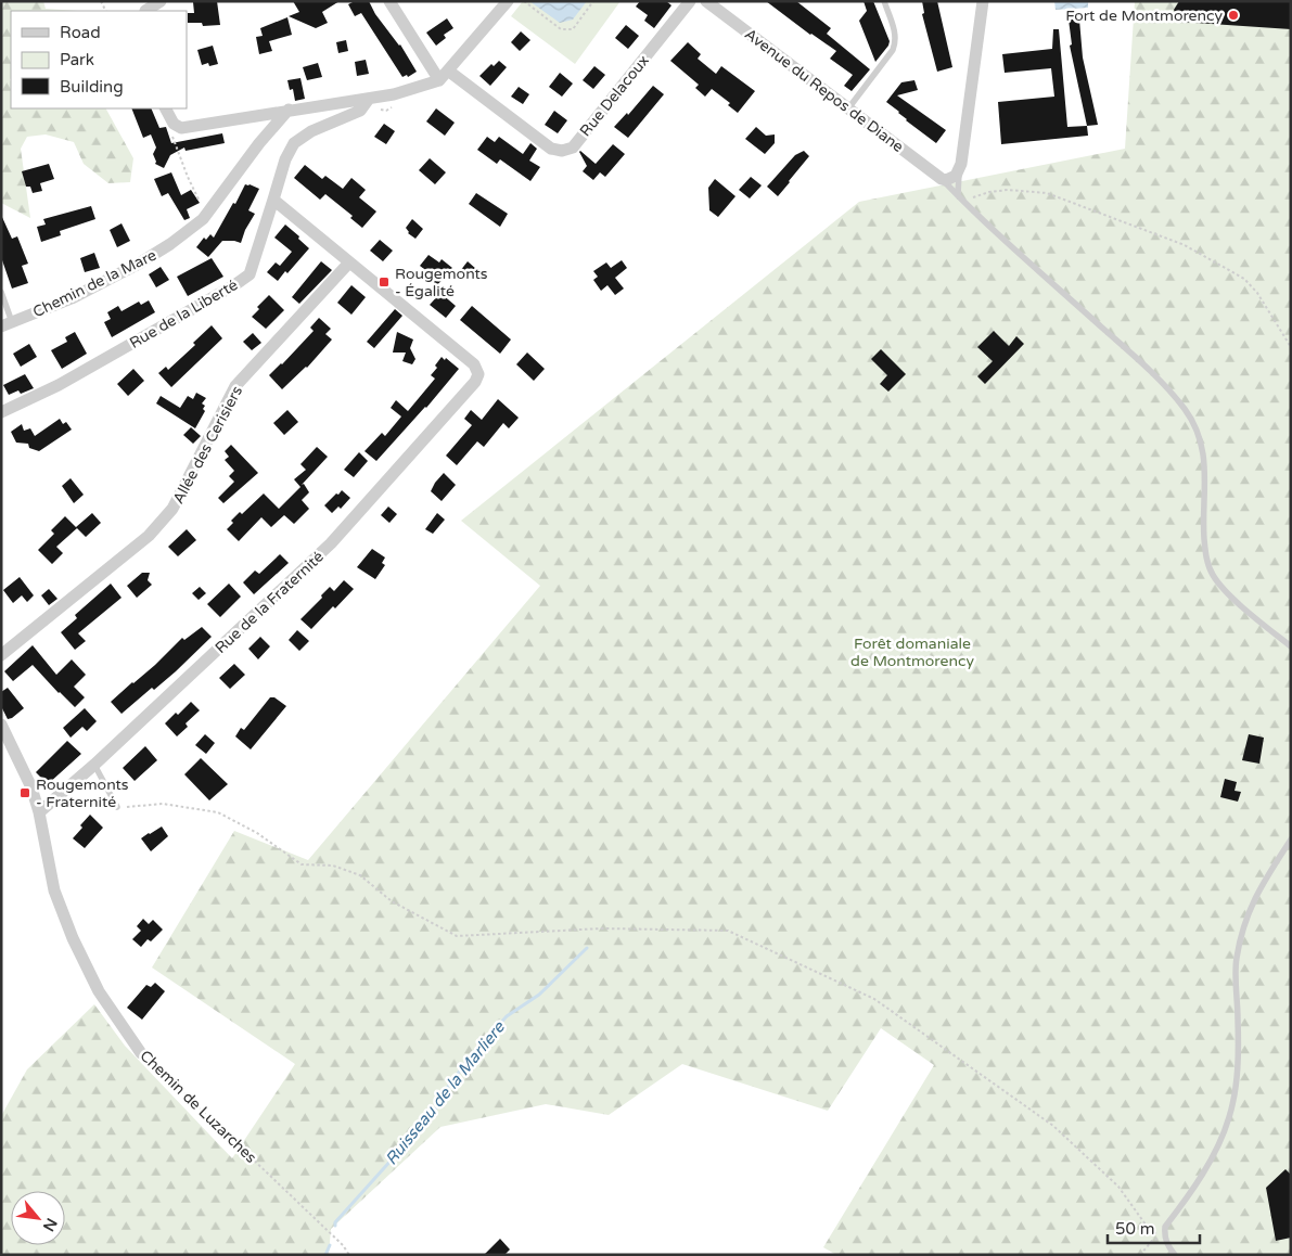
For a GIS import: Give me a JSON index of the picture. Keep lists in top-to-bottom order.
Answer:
{
  "streets": {
    "street": [
      "Avenue du Repos de Diane",
      "Rue Delacoux",
      "Chemin de la Mare",
      "Rue de la Liberté",
      "Allée des Cerisiers",
      "Rue de la Fraternité",
      "Chemin de Luzarches"
    ]
  },
  "crossings": [
    ["Allée des Cerisiers", "Rue de la Fraternité"],
    ["Rue de la Fraternité", "Chemin de Luzarches"]
  ],
  "water": ["Ruisseau de la Marliere"],
  "parks": ["Forêt domaniale de Montmorency"],
  "places": {
    "other": ["Fort de Montmorency"],
    "transit": ["Rougemonts - Égalité", "Rougemonts - Fraternité"]
  },
  "legend": ["Road", "Park", "Building"],
  "scale_bar": "50 m",
  "north": "bottom right"
}
